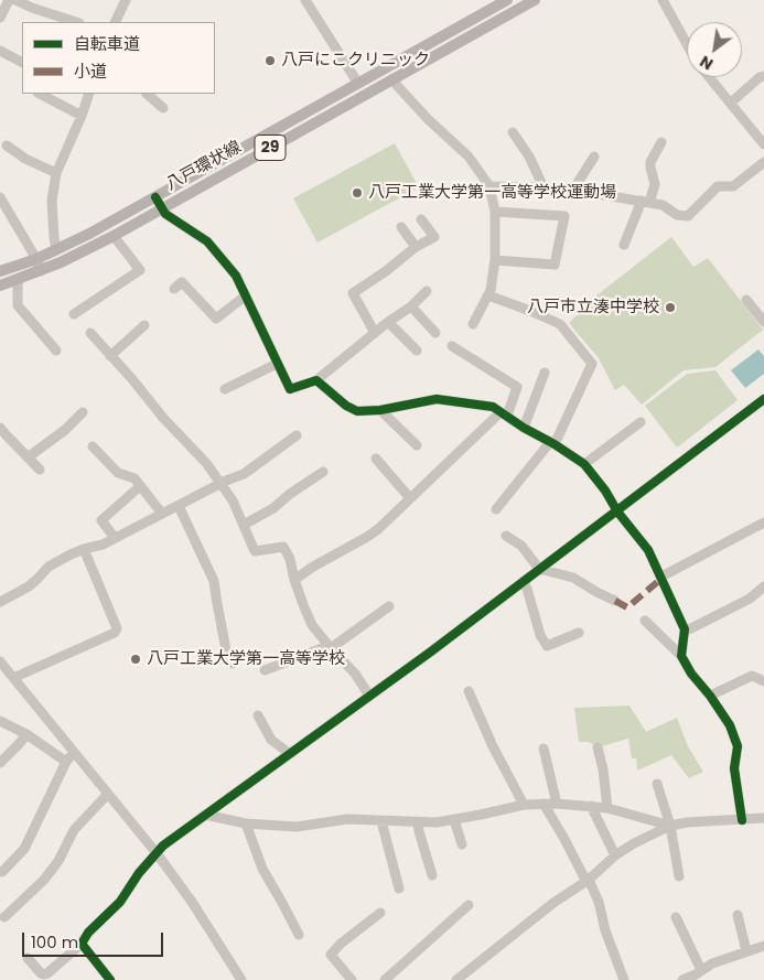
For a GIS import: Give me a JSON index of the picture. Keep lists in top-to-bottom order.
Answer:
{
  "streets": {
    "main road": ["29", "八戸環状線"]
  },
  "places": [
    "八戸にこクリニック",
    "八戸工業大学第一高等学校運動場",
    "八戸市立湊中学校",
    "八戸工業大学第一高等学校"
  ],
  "legend": ["自転車道", "小道"],
  "scale_bar": "100 m",
  "north": "bottom left"
}
